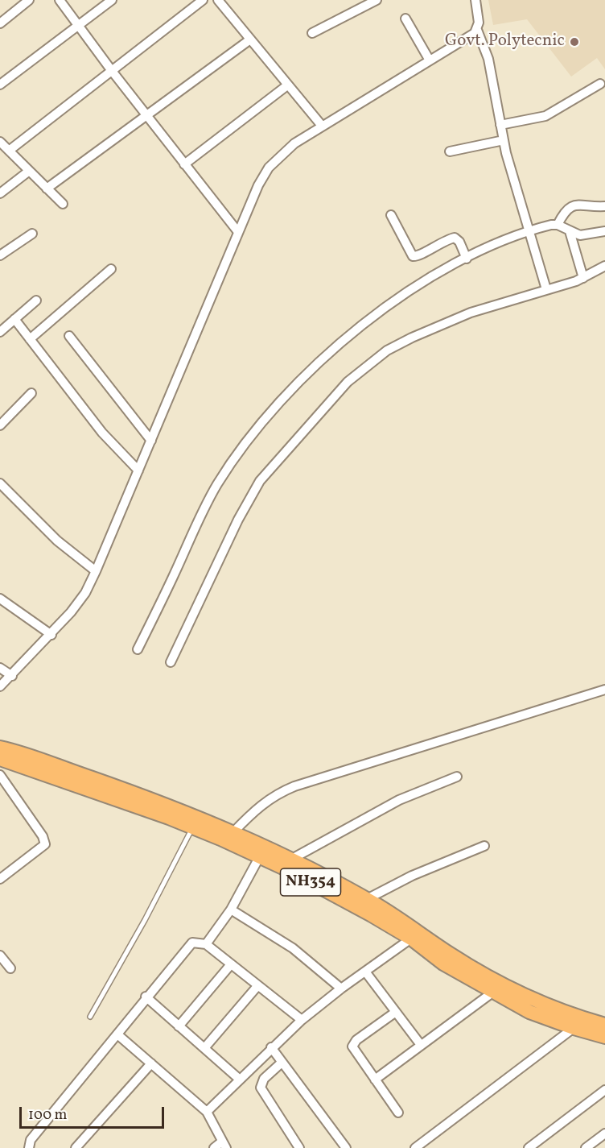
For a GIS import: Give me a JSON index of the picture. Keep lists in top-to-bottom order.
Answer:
{
  "streets": {
    "highway": ["NH354"]
  },
  "places": ["Govt. Polytecnic"],
  "scale_bar": "100 m"
}
